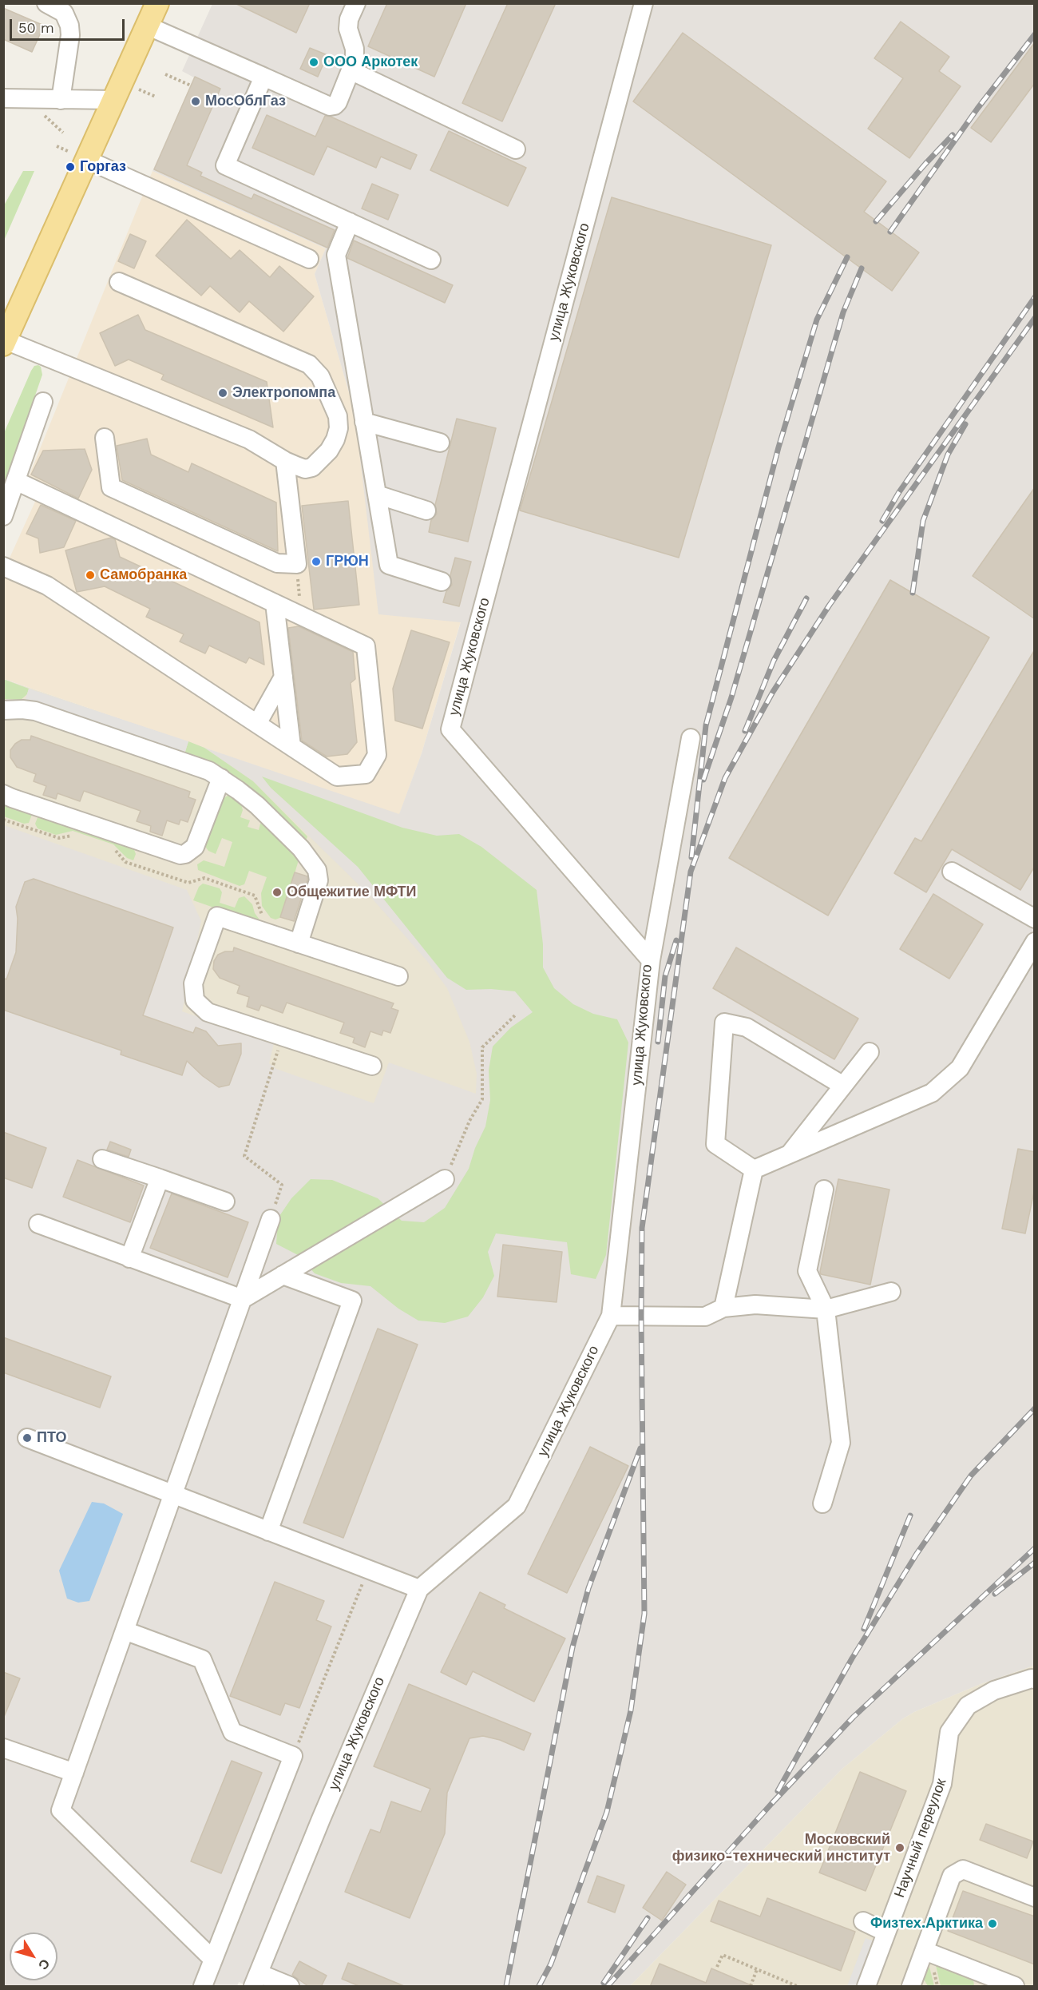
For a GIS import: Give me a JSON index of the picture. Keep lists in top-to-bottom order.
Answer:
{
  "streets": {
    "street": ["улица Жуковского", "Научный переулок"]
  },
  "places": [
    "ООО Аркотек",
    "МосОблГаз",
    "Горгаз",
    "Электропомпа",
    "ГРЮН",
    "Самобранка",
    "Общежитие МФТИ",
    "ПТО",
    "Московский физико-технический институт",
    "Физтех.Арктика"
  ],
  "scale_bar": "50 m",
  "north": "bottom right"
}
